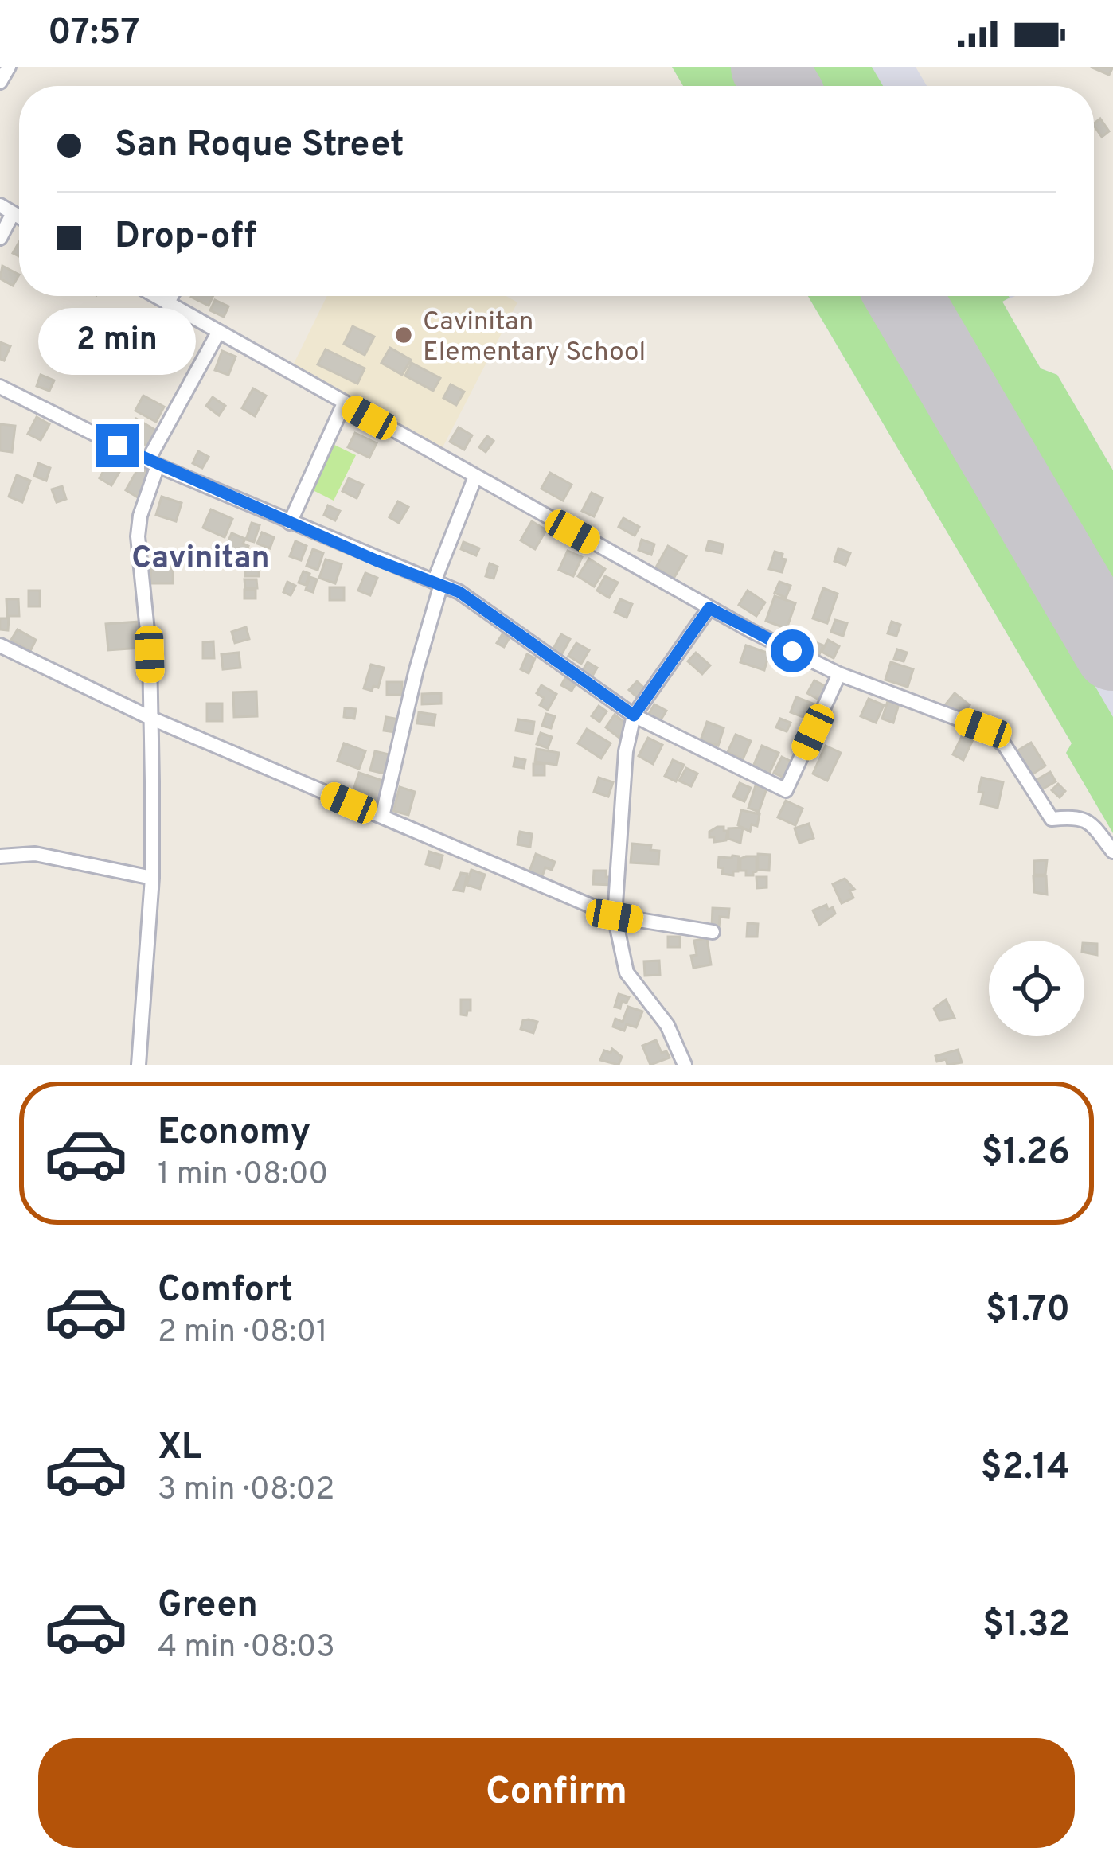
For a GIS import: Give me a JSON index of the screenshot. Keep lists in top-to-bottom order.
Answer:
{
  "districts": ["Cavinitan"],
  "places": ["Cavinitan Elementary School"],
  "page": {
    "status": "07:57",
    "banner": ["San Roque Street", "Drop-off"],
    "bubble": "2 min",
    "list": [
      {
        "name": "Economy",
        "note": "1 min · 08:00",
        "value": "$1.26"
      },
      {
        "name": "Comfort",
        "note": "2 min · 08:01",
        "value": "$1.70"
      },
      {
        "name": "XL",
        "note": "3 min · 08:02",
        "value": "$2.14"
      },
      {
        "name": "Green",
        "note": "4 min · 08:03",
        "value": "$1.32"
      }
    ],
    "buttons": "Confirm"
  }
}
